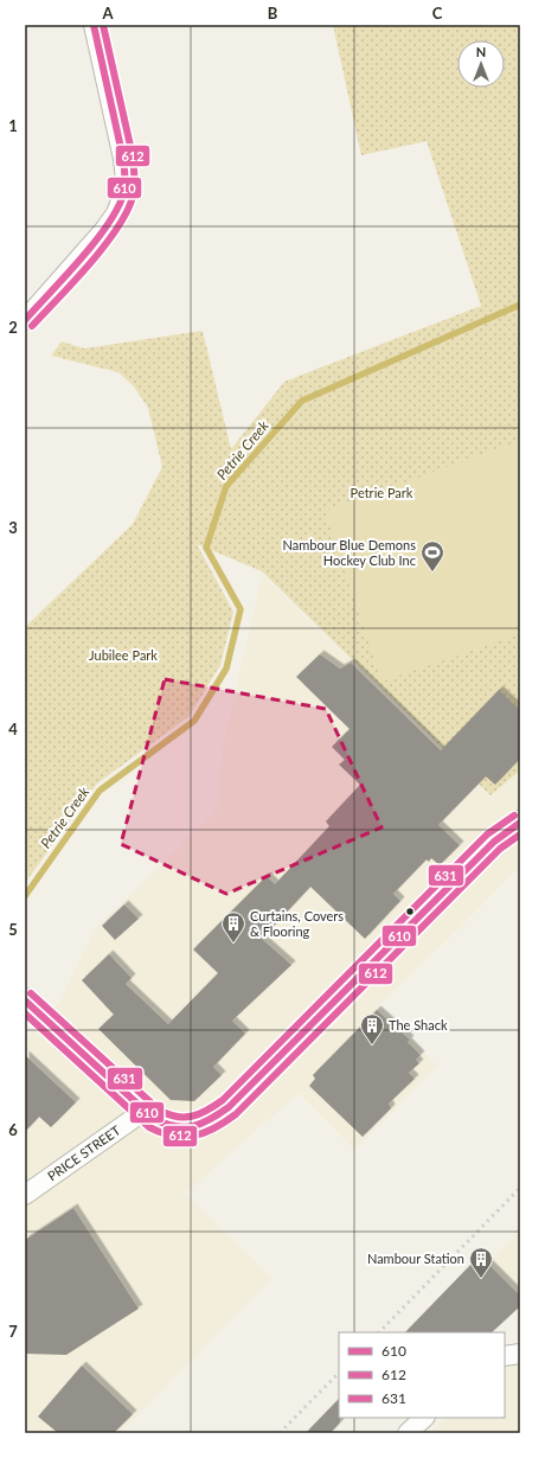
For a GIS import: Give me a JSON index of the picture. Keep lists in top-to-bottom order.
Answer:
{
  "streets": {
    "street": ["PRICE STREET"]
  },
  "water": ["Petrie Creek"],
  "parks": ["Petrie Park", "Jubilee Park"],
  "places": {
    "sports": ["Nambour Blue Demons Hockey Club Inc"],
    "building": ["Curtains, Covers & Flooring", "The Shack", "Nambour Station"]
  },
  "lines": ["transit line 610", "transit line 612", "transit line 631"],
  "legend": ["610", "612", "631"],
  "north": "top",
  "grid": {
    "columns": ["A", "B", "C"],
    "rows": [
      "1",
      "2",
      "3",
      "4",
      "5",
      "6",
      "7"
    ]
  }
}
